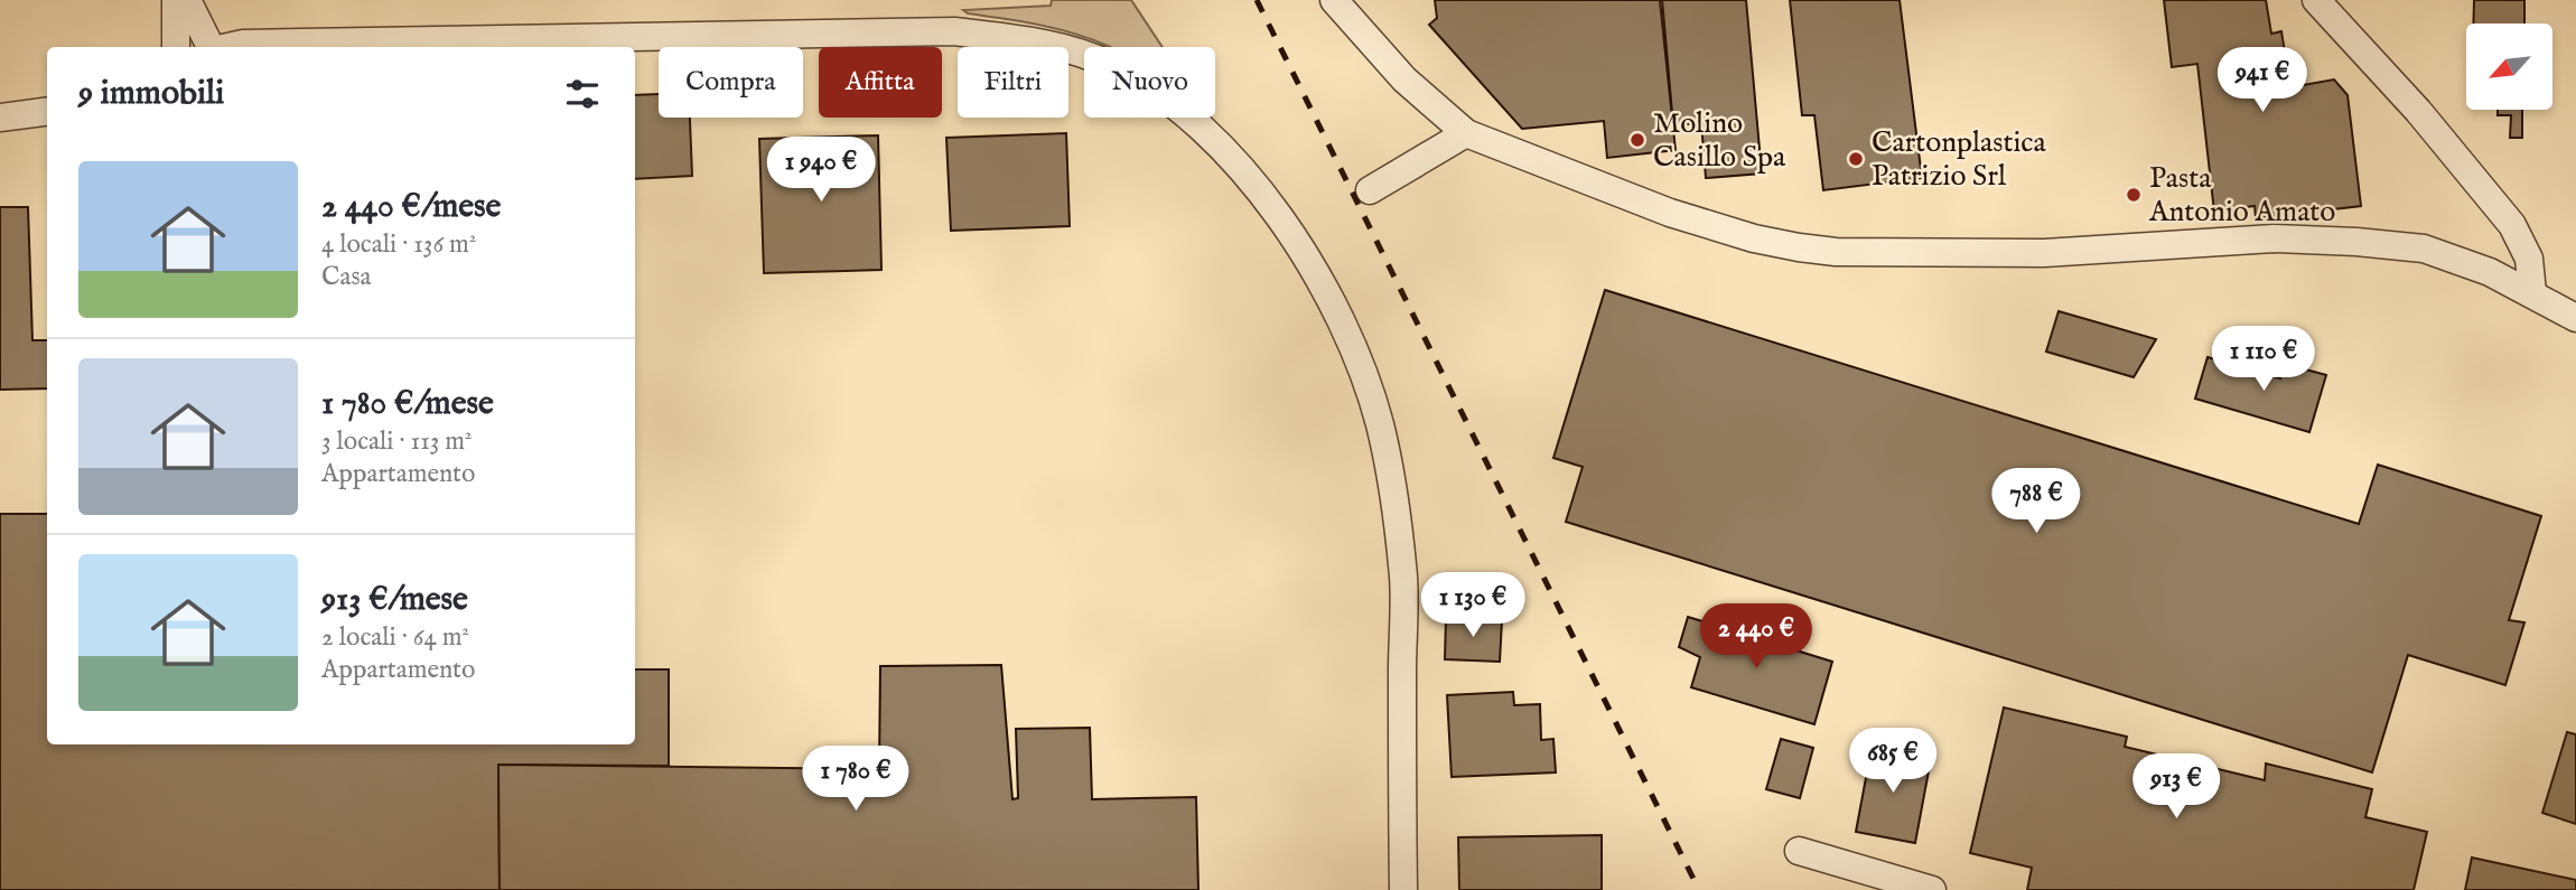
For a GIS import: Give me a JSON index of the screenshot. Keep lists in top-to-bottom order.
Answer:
{
  "places": ["Molino Casillo Spa", "Cartonplastica Patrizio Srl", "Pasta Antonio Amato"],
  "north": "bottom left",
  "page": {
    "price": [
      "941 €",
      "1 940 €",
      "1 110 €",
      "788 €",
      "1 130 €",
      "2 440 €",
      "685 €",
      "1 780 €",
      "913 €"
    ],
    "chip": [
      "Compra",
      "Affitta",
      "Filtri",
      "Nuovo"
    ],
    "heading": "9 immobili",
    "list": [
      {
        "name": "2 440 €/mese",
        "note": "4 locali · 136 m² · Casa"
      },
      {
        "name": "1 780 €/mese",
        "note": "3 locali · 113 m² · Appartamento"
      },
      {
        "name": "913 €/mese",
        "note": "2 locali · 64 m² · Appartamento"
      }
    ]
  }
}
